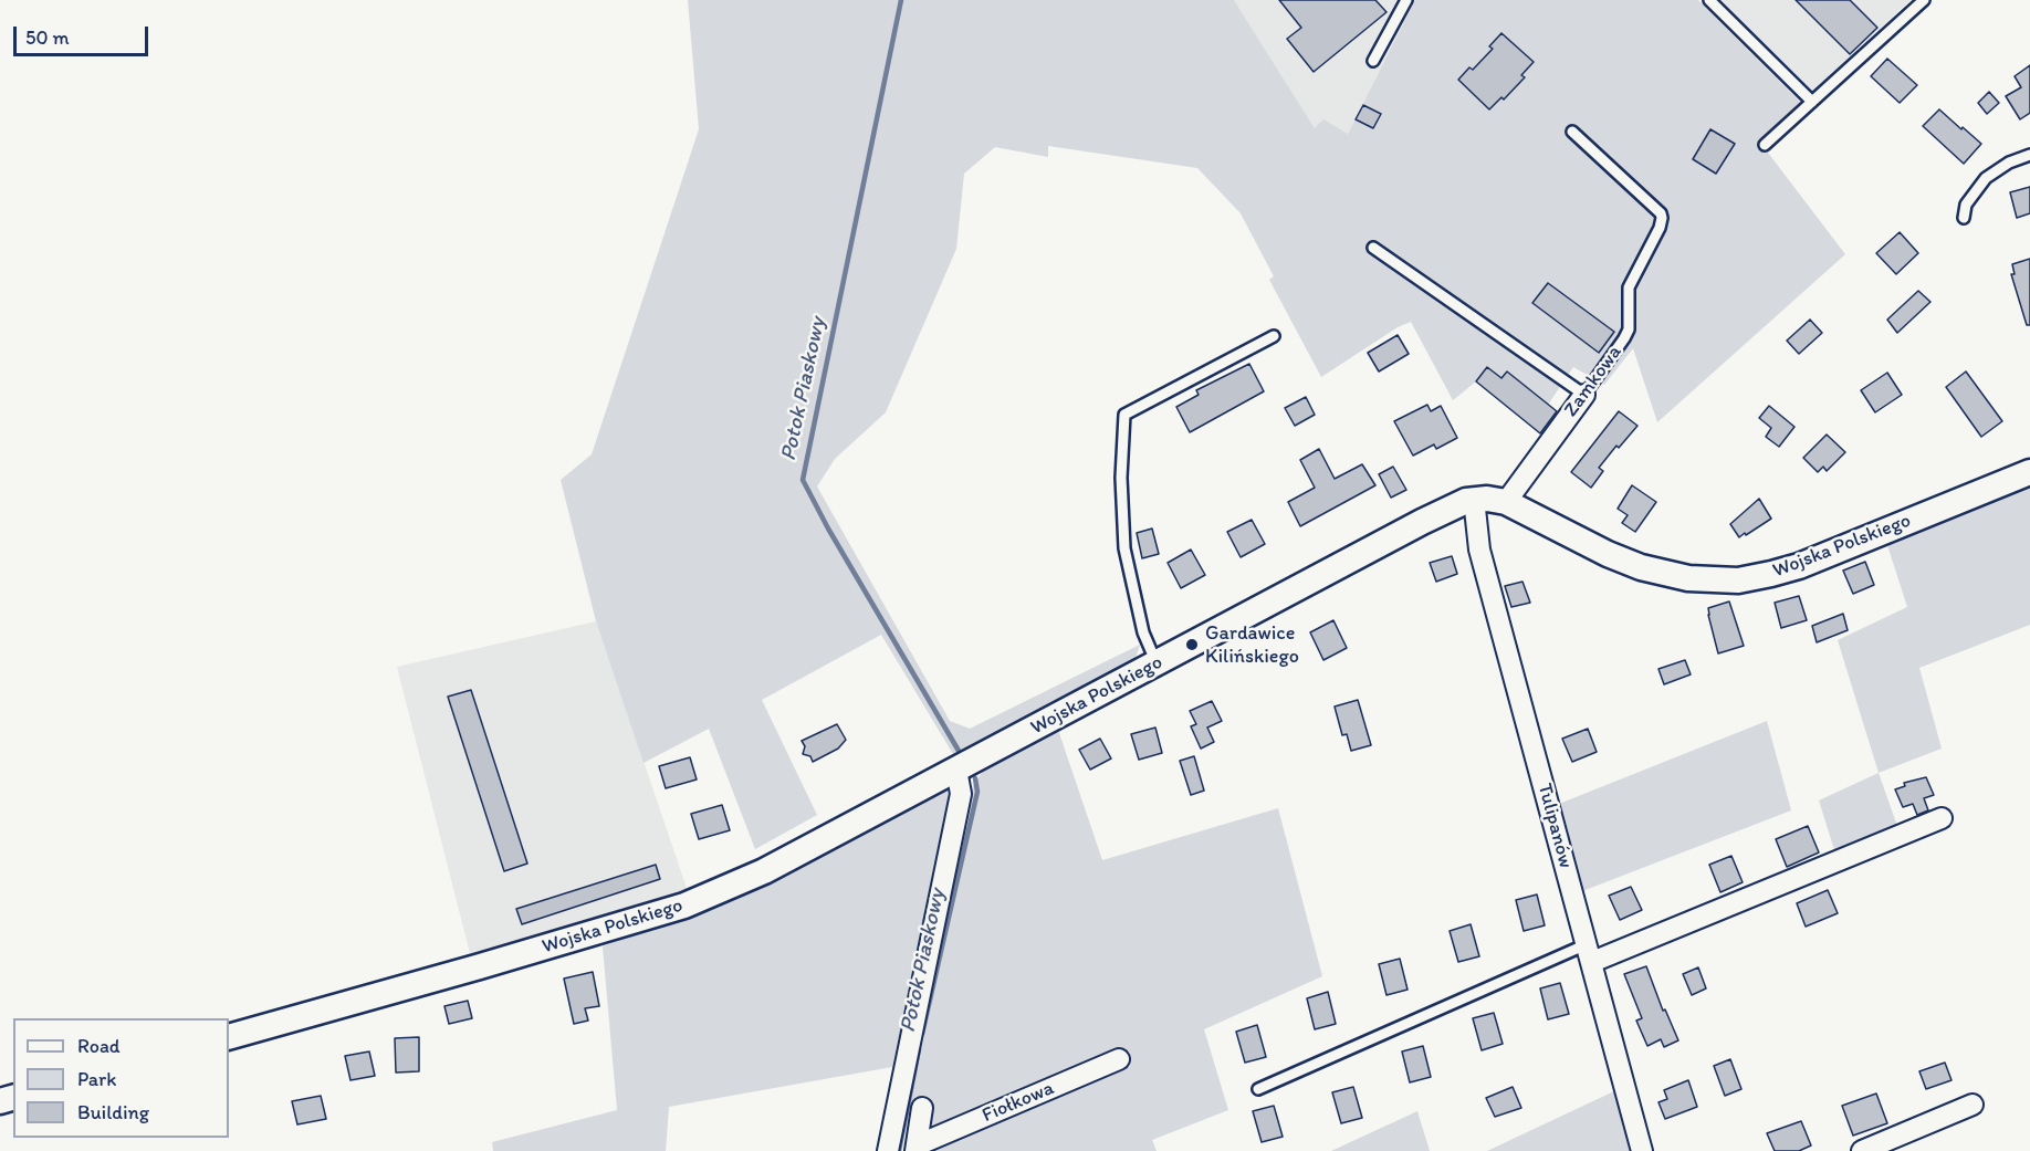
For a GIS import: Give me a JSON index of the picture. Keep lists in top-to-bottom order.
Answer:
{
  "streets": {
    "street": [
      "Zamkowa",
      "Wojska Polskiego",
      "Tulipanów",
      "Fiołkowa"
    ]
  },
  "crossings": [
    ["Zamkowa", "Wojska Polskiego"],
    ["Wojska Polskiego", "Tulipanów"]
  ],
  "water": ["Potok Piaskowy"],
  "places": ["Gardawice Kilińskiego"],
  "legend": ["Road", "Park", "Building"],
  "scale_bar": "50 m"
}
